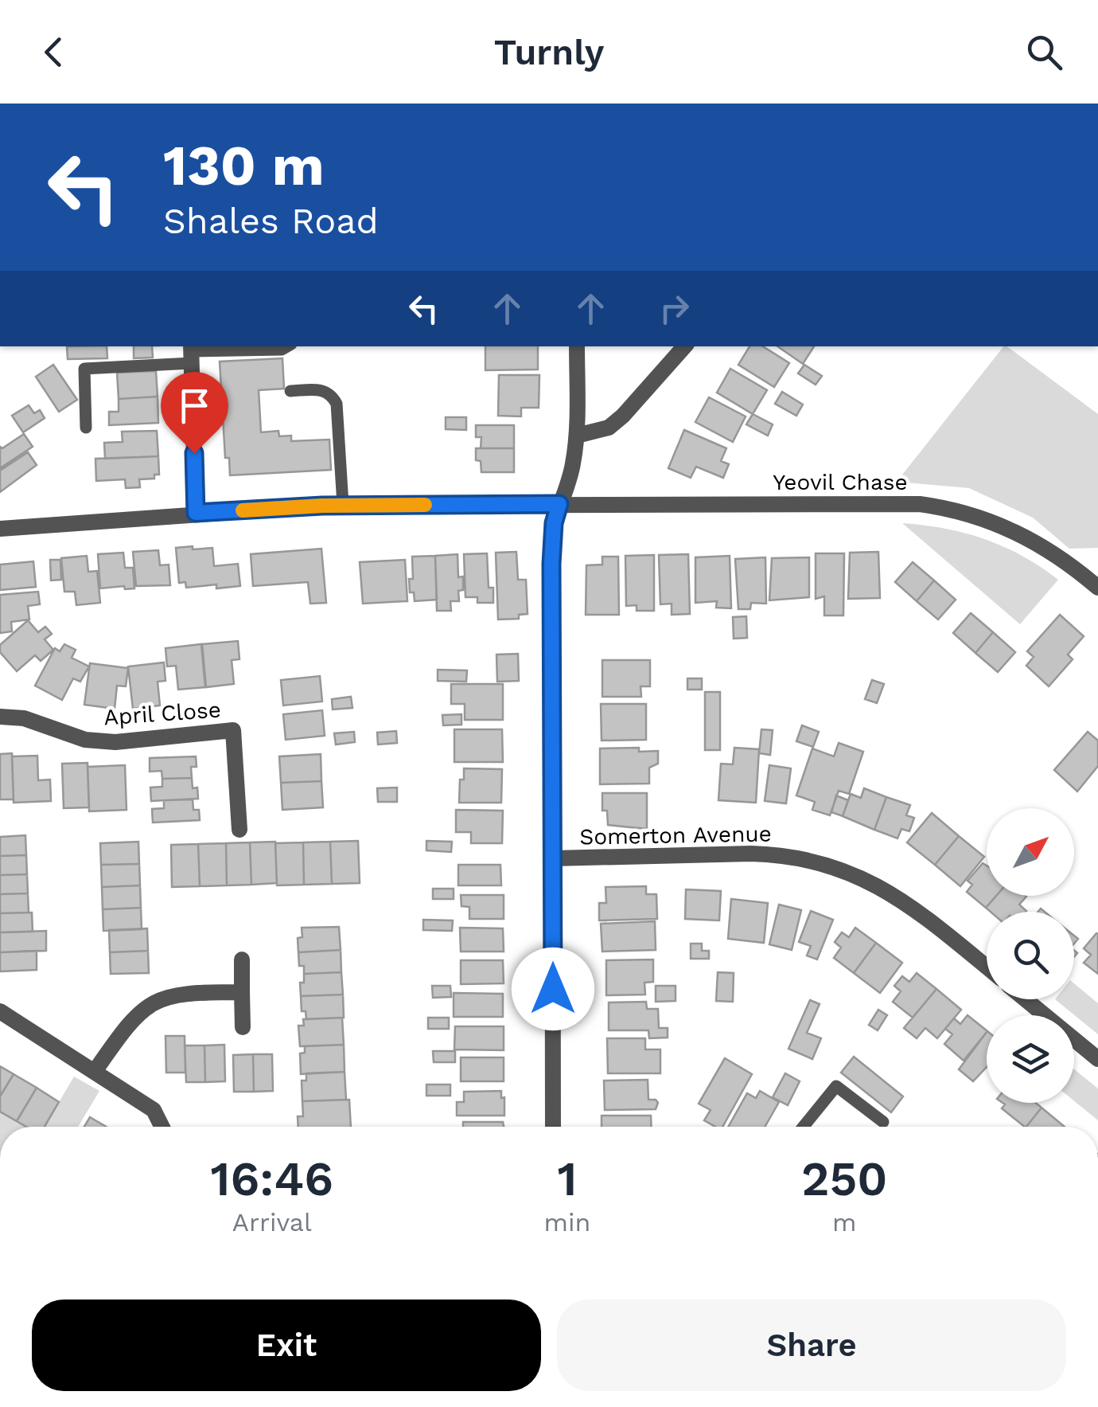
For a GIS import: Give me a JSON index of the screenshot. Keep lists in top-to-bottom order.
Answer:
{
  "streets": {
    "street": ["Yeovil Chase", "April Close", "Somerton Avenue"]
  },
  "north": "top right",
  "page": {
    "header": "Turnly",
    "turn": ["130 m", "Shales Road"],
    "eta": [
      "16:46",
      "Arrival",
      "1",
      "min",
      "250",
      "m"
    ],
    "buttons": ["Exit", "Share"]
  }
}
